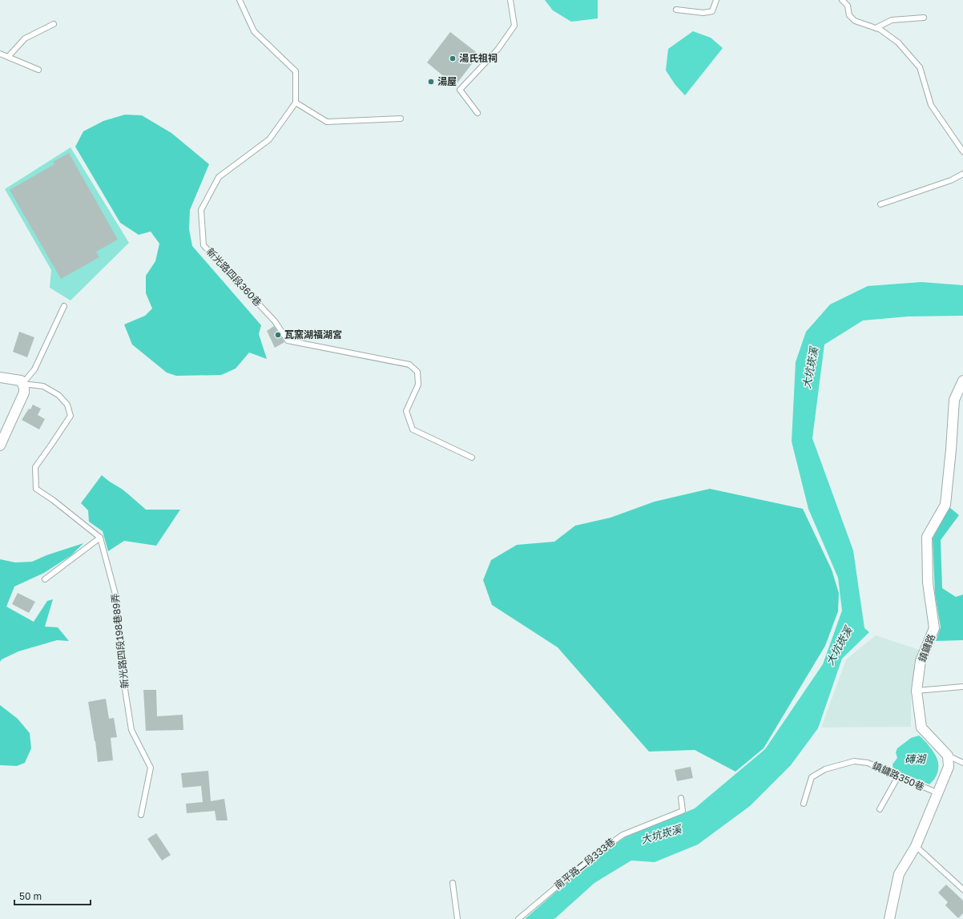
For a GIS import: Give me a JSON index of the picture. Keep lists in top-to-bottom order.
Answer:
{
  "streets": {
    "street": ["鎮鏞路"],
    "lane": [
      "新光路四段360巷",
      "新光路四段198巷89弄",
      "鎮鏞路350巷",
      "南平路二段333巷"
    ]
  },
  "water": ["大坑崁溪", "磚湖"],
  "places": ["湯氏祖祠", "湯屋", "瓦窯湖福湖宮"],
  "scale_bar": "50 m"
}
